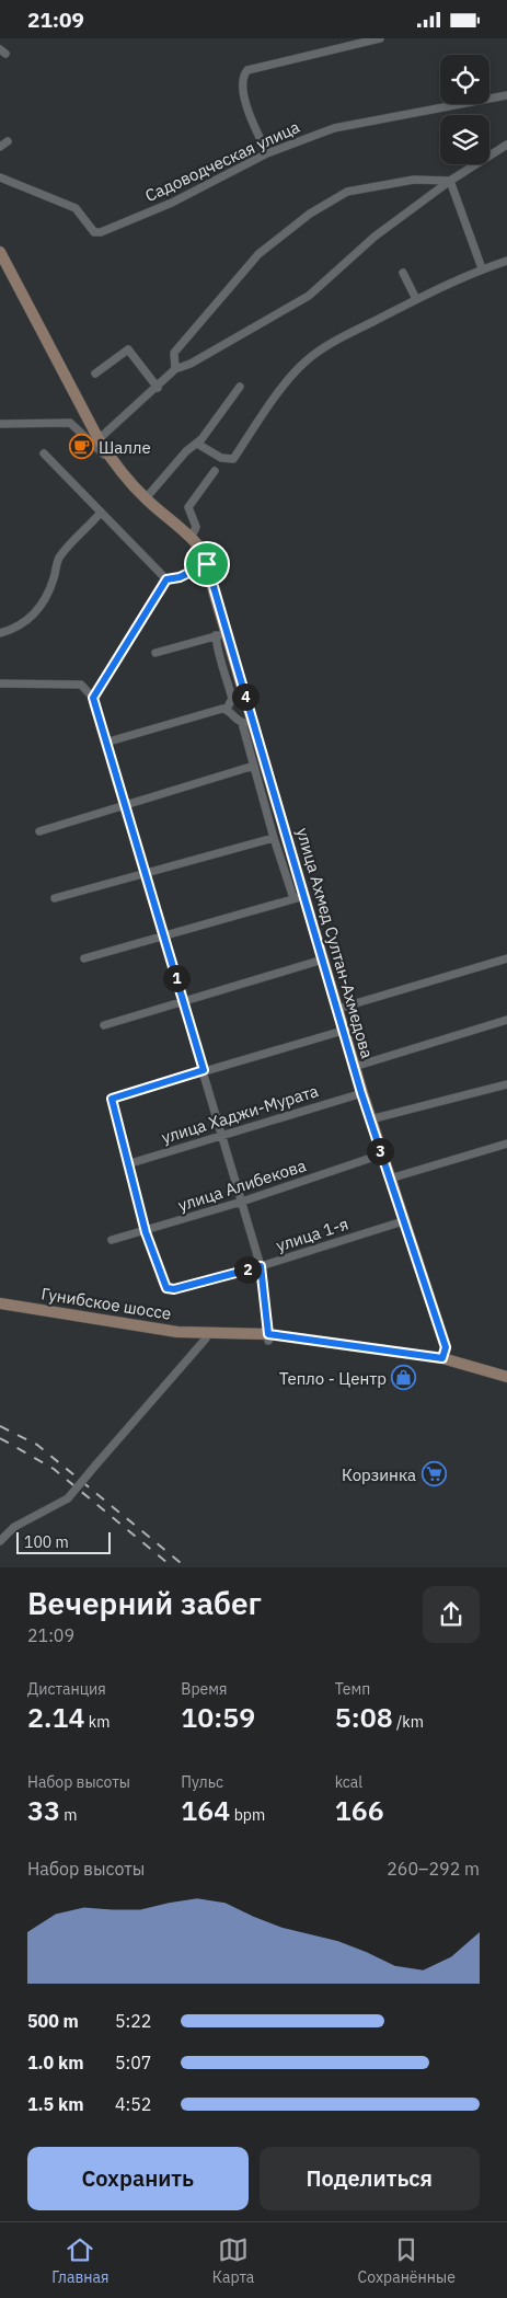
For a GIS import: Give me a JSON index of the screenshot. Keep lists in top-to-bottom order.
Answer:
{
  "streets": {
    "main road": ["улица Ахмед Султан-Ахмедова", "Гунибское шоссе"],
    "street": [
      "Садоводческая улица",
      "улица Хаджи-Мурата",
      "улица Алибекова",
      "улица 1-я"
    ]
  },
  "crossings": [
    ["улица Ахмед Султан-Ахмедова", "улица Хаджи-Мурата"],
    ["улица Ахмед Султан-Ахмедова", "улица Алибекова"],
    ["улица Ахмед Султан-Ахмедова", "улица 1-я"],
    ["улица Алибекова", "улица 1-я"]
  ],
  "places": {
    "cafe": ["Шалле"],
    "shop": ["Тепло - Центр"],
    "supermarket": ["Корзинка"]
  },
  "scale_bar": "100 m",
  "page": {
    "status": "21:09",
    "pins": [
      "4",
      "1",
      "3",
      "2"
    ],
    "scale": "100 m",
    "heading": ["Вечерний забег", "21:09"],
    "stats": [
      ["Дистанция", "2.14 km"],
      ["Время", "10:59"],
      ["Темп", "5:08 /km"],
      ["Набор высоты", "33 m"],
      ["Пульс", "164 bpm"],
      ["kcal", "166"]
    ],
    "chart": ["Набор высоты", "260–292 m"],
    "list": [
      {
        "name": "500 m",
        "note": "5:22"
      },
      {
        "name": "1.0 km",
        "note": "5:07"
      },
      {
        "name": "1.5 km",
        "note": "4:52"
      }
    ],
    "buttons": ["Сохранить", "Поделиться"],
    "tabs": ["Главная", "Карта", "Сохранённые"]
  }
}
